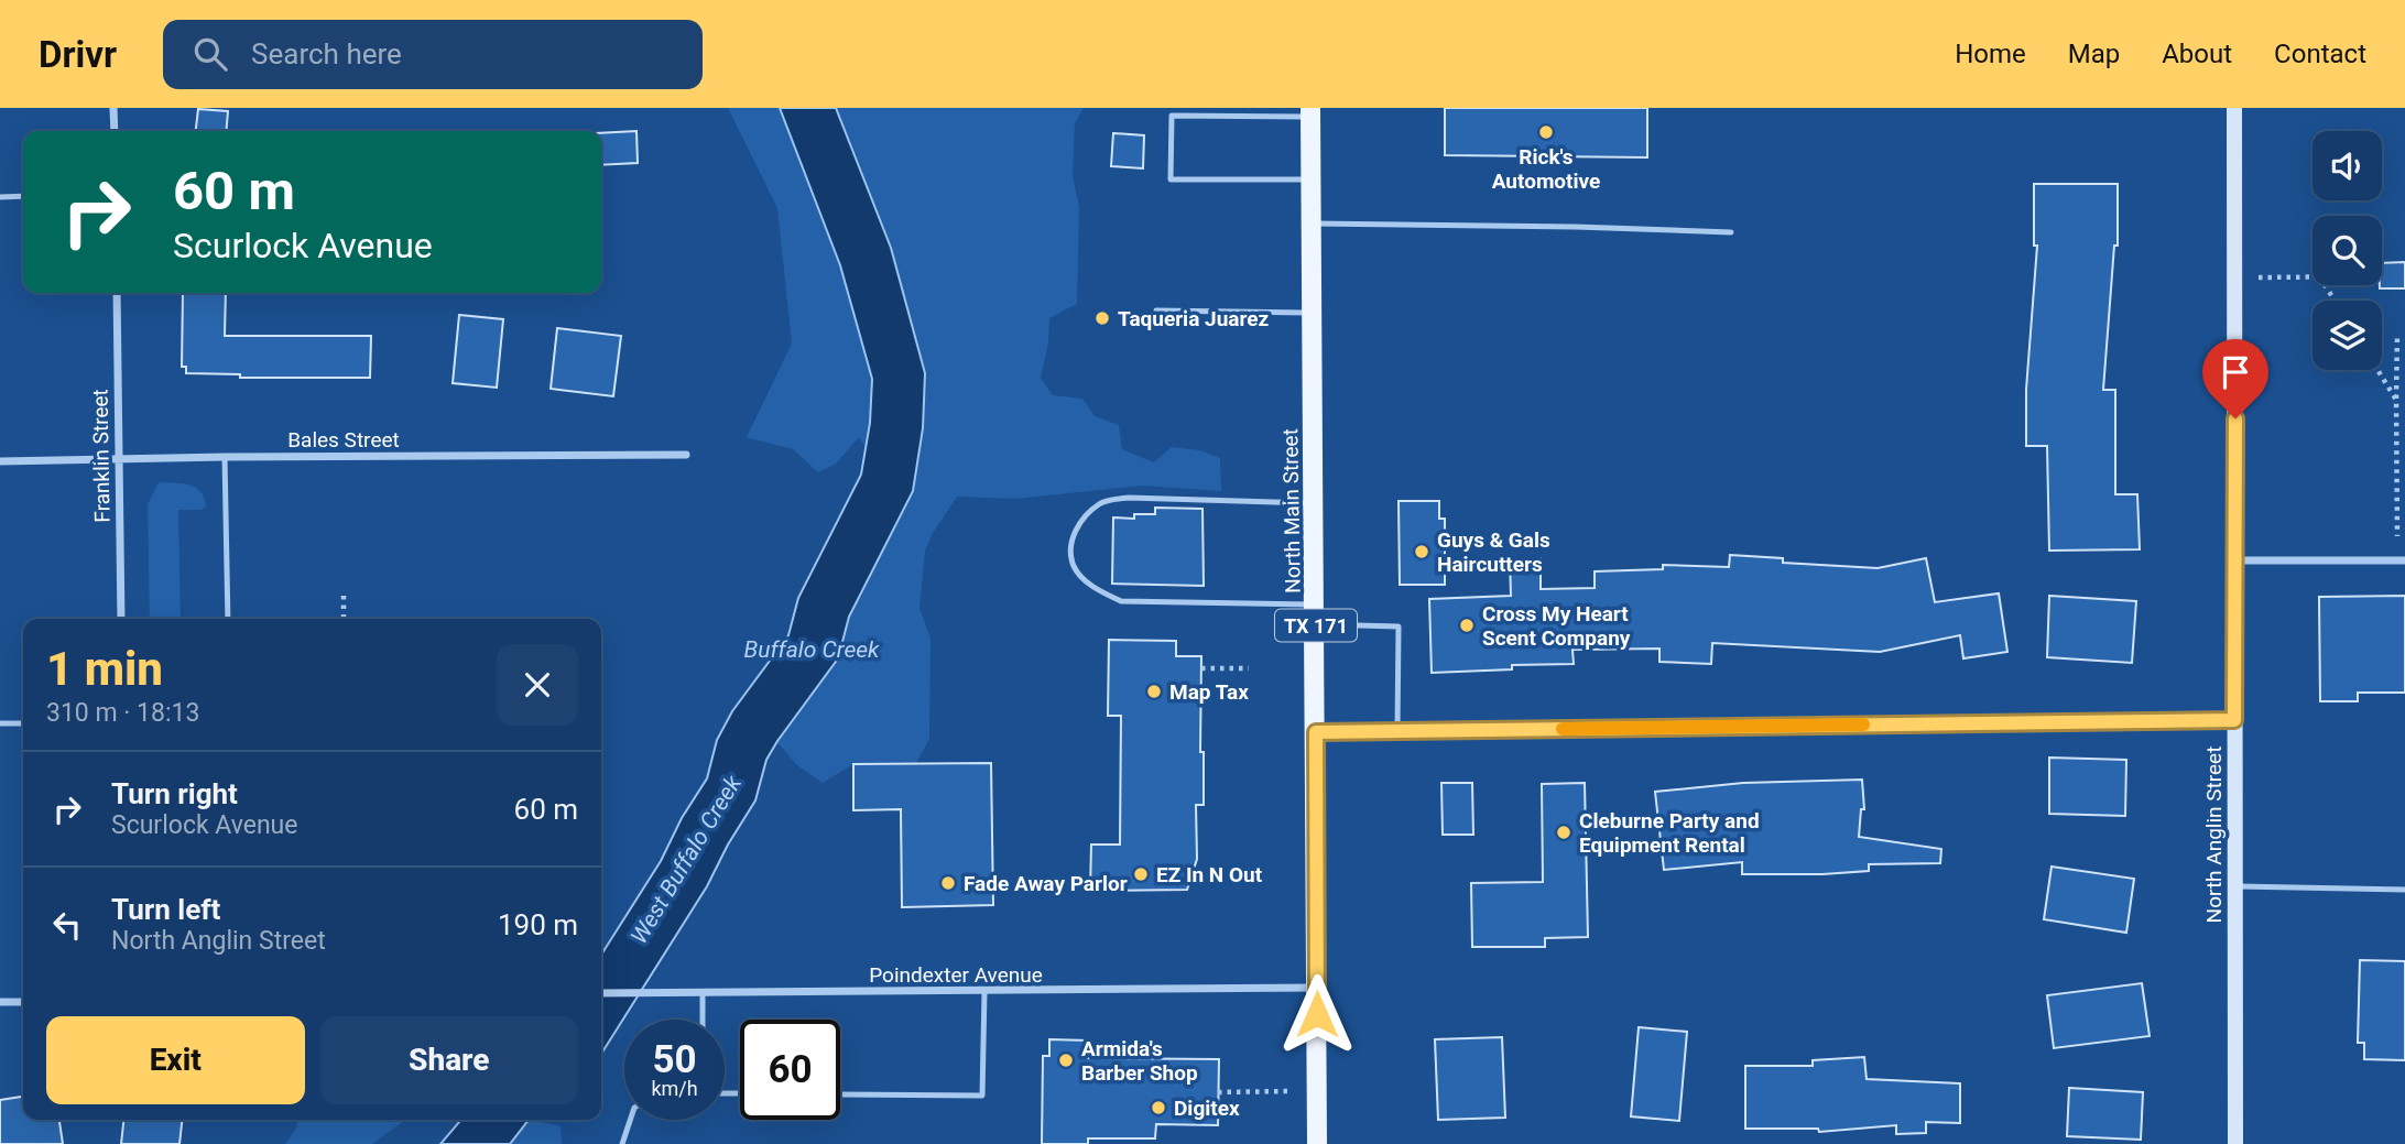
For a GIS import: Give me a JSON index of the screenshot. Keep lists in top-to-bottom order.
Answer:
{
  "streets": {
    "main road": ["North Main Street", "TX 171"],
    "street": [
      "Bales Street",
      "Franklin Street",
      "North Anglin Street",
      "Poindexter Avenue"
    ]
  },
  "crossings": [
    ["Bales Street", "Franklin Street"],
    ["North Main Street", "Poindexter Avenue"]
  ],
  "water": ["Buffalo Creek", "West Buffalo Creek"],
  "places": [
    "Rick's Automotive",
    "Taqueria Juarez",
    "Guys & Gals Haircutters",
    "Cross My Heart Scent Company",
    "Map Tax",
    "Cleburne Party and Equipment Rental",
    "EZ In N Out",
    "Fade Away Parlor",
    "Armida's Barber Shop",
    "Digitex"
  ],
  "page": {
    "header": "Drivr",
    "search": "Search here",
    "nav": [
      "Home",
      "Map",
      "About",
      "Contact"
    ],
    "turn": ["60 m", "Scurlock Avenue"],
    "heading": ["1 min", "310 m · 18:13"],
    "list": [
      {
        "name": "Turn right",
        "note": "Scurlock Avenue",
        "value": "60 m"
      },
      {
        "name": "Turn left",
        "note": "North Anglin Street",
        "value": "190 m"
      }
    ],
    "buttons": ["Exit", "Share"],
    "speed": "50 km/h",
    "limit": "60"
  }
}
